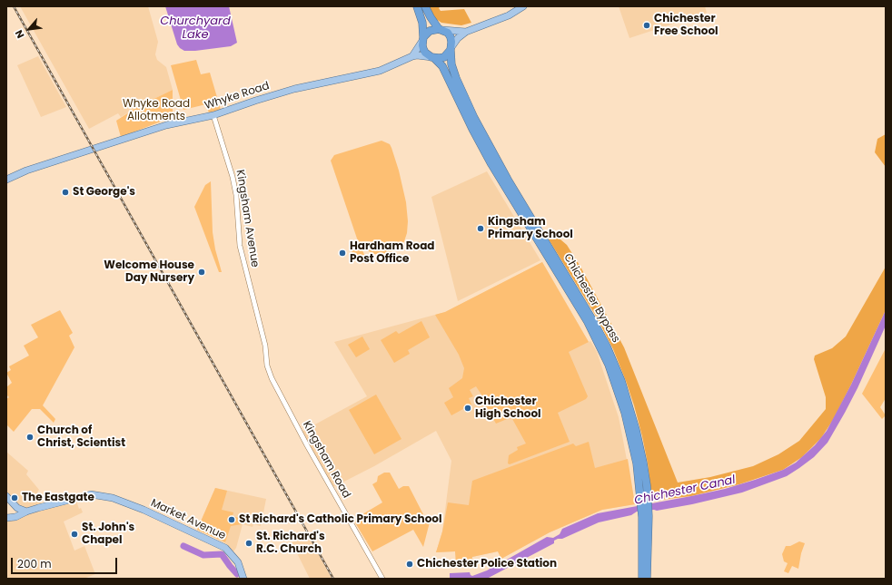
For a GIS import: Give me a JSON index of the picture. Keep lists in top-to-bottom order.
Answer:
{
  "streets": {
    "highway": ["Chichester Bypass"],
    "main road": ["Whyke Road", "Market Avenue"],
    "street": ["Kingsham Avenue", "Kingsham Road"]
  },
  "crossings": [
    ["Whyke Road", "Kingsham Avenue"],
    ["Whyke Road", "Chichester Bypass"],
    ["Kingsham Avenue", "Kingsham Road"]
  ],
  "water": ["Churchyard Lake", "Chichester Canal"],
  "parks": ["Whyke Road Allotments"],
  "places": [
    "Chichester Free School",
    "St George's",
    "Kingsham Primary School",
    "Hardham Road Post Office",
    "Welcome House Day Nursery",
    "Chichester High School",
    "Church of Christ, Scientist",
    "The Eastgate",
    "St Richard's Catholic Primary School",
    "St. John's Chapel",
    "St. Richard's R.C. Church",
    "Chichester Police Station"
  ],
  "scale_bar": "200 m",
  "north": "bottom left"
}
